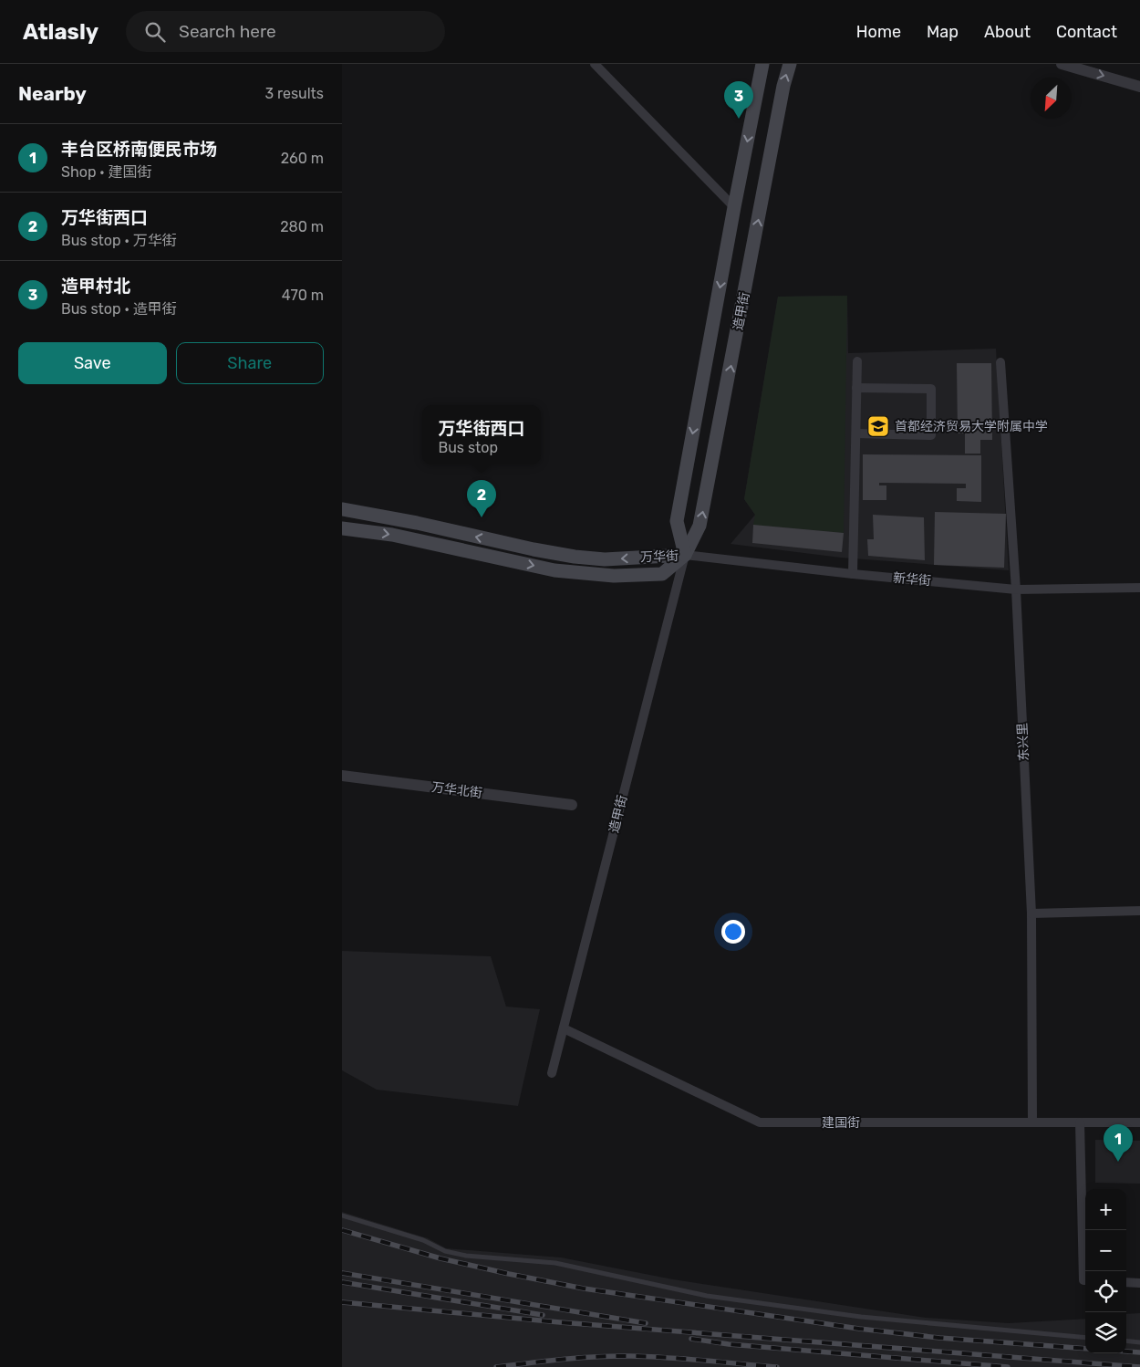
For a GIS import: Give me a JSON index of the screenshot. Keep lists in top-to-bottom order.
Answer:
{
  "streets": {
    "main road": ["造甲街", "万华街"],
    "street": [
      "新华街",
      "东兴里",
      "万华北街",
      "建国街"
    ]
  },
  "crossings": [
    ["造甲街", "万华街"],
    ["造甲街", "新华街"],
    ["造甲街", "建国街"],
    ["万华街", "新华街"],
    ["新华街", "东兴里"],
    ["东兴里", "建国街"]
  ],
  "places": {
    "school or university": ["首都经济贸易大学附属中学"]
  },
  "north": "bottom left",
  "page": {
    "header": "Atlasly",
    "search": "Search here",
    "nav": [
      "Home",
      "Map",
      "About",
      "Contact"
    ],
    "heading": ["Nearby", "3 results"],
    "pins": ["3", "2", "1"],
    "list": [
      {
        "mark": "1",
        "name": "丰台区桥南便民市场",
        "note": "Shop · 建国街",
        "value": "260 m"
      },
      {
        "mark": "2",
        "name": "万华街西口",
        "note": "Bus stop · 万华街",
        "value": "280 m"
      },
      {
        "mark": "3",
        "name": "造甲村北",
        "note": "Bus stop · 造甲街",
        "value": "470 m"
      }
    ],
    "buttons": ["Save", "Share"],
    "popup": ["万华街西口", "Bus stop"],
    "map_buttons": ["+", "−"]
  }
}
